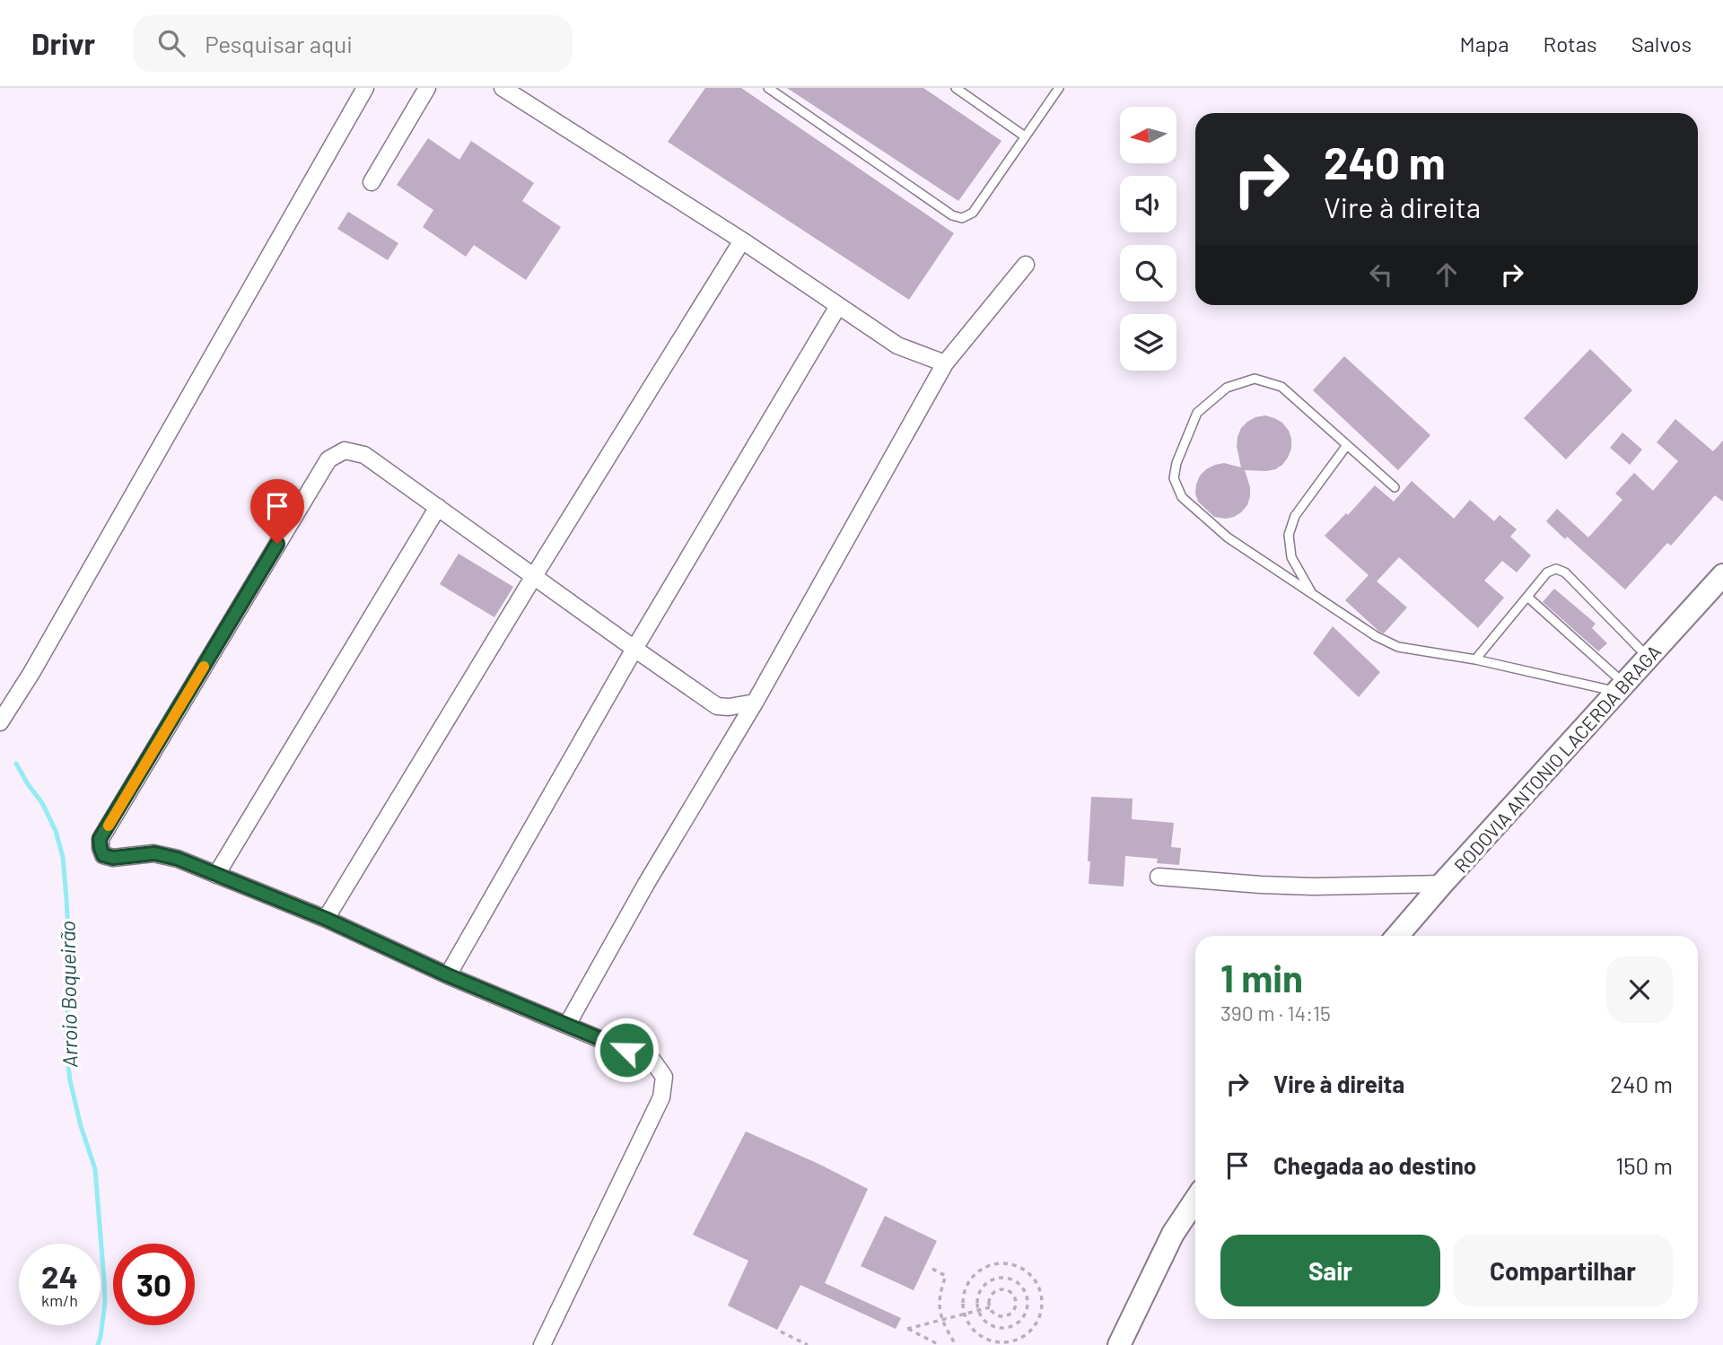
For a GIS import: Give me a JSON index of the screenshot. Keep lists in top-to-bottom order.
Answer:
{
  "streets": {
    "main road": ["RODOVIA ANTONIO LACERDA BRAGA"]
  },
  "water": ["Arroio Boqueirão"],
  "north": "left",
  "page": {
    "header": "Drivr",
    "search": "Pesquisar aqui",
    "nav": ["Mapa", "Rotas", "Salvos"],
    "turn": ["240 m", "Vire à direita"],
    "heading": ["1 min", "390 m · 14:15"],
    "list": [
      {
        "name": "Vire à direita",
        "value": "240 m"
      },
      {
        "name": "Chegada ao destino",
        "value": "150 m"
      }
    ],
    "buttons": ["Sair", "Compartilhar"],
    "speed": "24 km/h",
    "limit": "30"
  }
}
